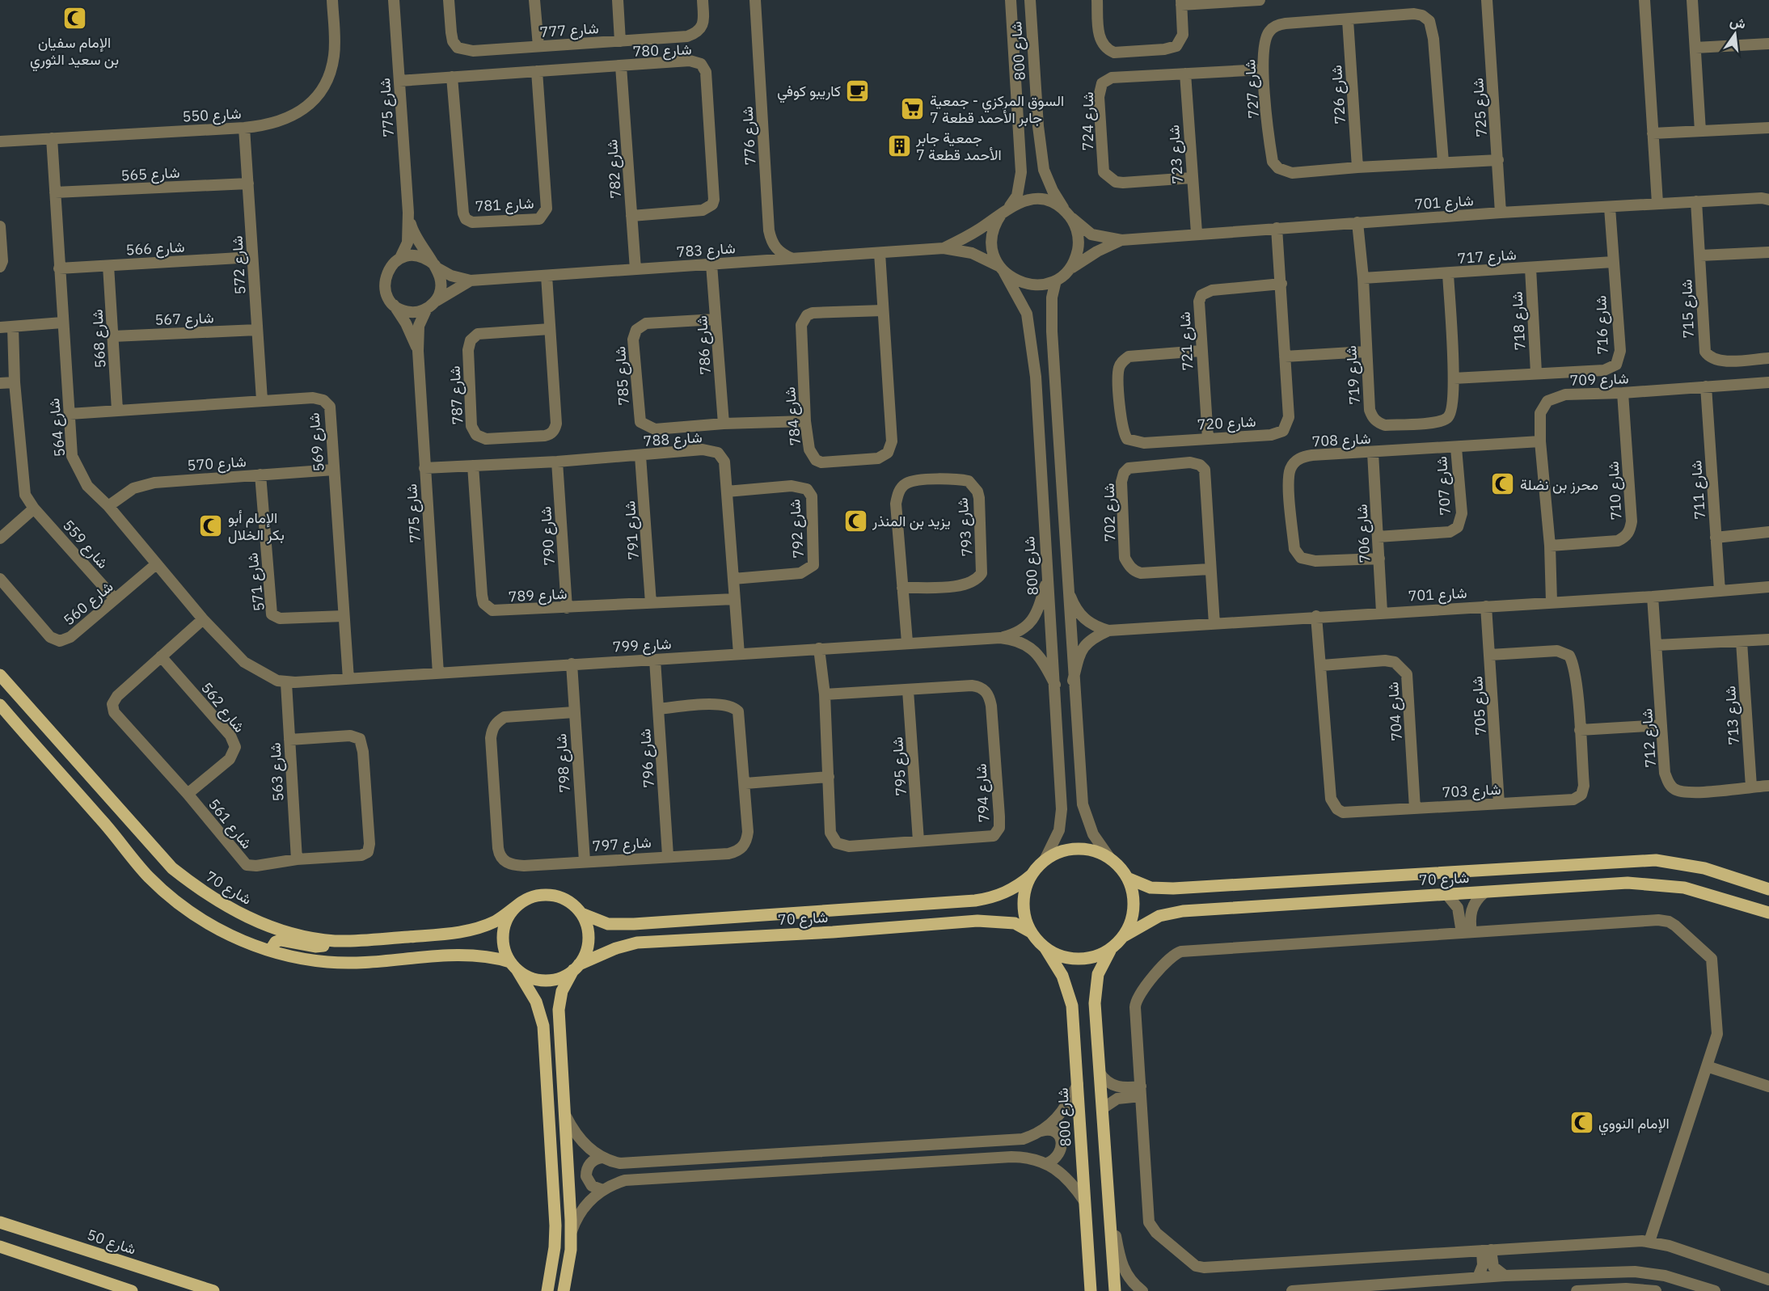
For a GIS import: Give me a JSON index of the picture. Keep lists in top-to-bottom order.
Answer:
{
  "streets": {
    "main road": ["شارع 800", "شارع 70", "شارع 50"],
    "street": [
      "شارع 777",
      "شارع 780",
      "شارع 727",
      "شارع 726",
      "شارع 775",
      "شارع 725",
      "شارع 550",
      "شارع 724",
      "شارع 776",
      "شارع 723",
      "شارع 782",
      "شارع 565",
      "شارع 701",
      "شارع 781",
      "شارع 566",
      "شارع 783",
      "شارع 717",
      "شارع 572",
      "شارع 715",
      "شارع 567",
      "شارع 718",
      "شارع 716",
      "شارع 568",
      "شارع 721",
      "شارع 786",
      "شارع 719",
      "شارع 785",
      "شارع 709",
      "شارع 787",
      "شارع 784",
      "شارع 720",
      "شارع 564",
      "شارع 788",
      "شارع 708",
      "شارع 569",
      "شارع 570",
      "شارع 707",
      "شارع 711",
      "شارع 710",
      "شارع 702",
      "شارع 793",
      "شارع 792",
      "شارع 791",
      "شارع 706",
      "شارع 790",
      "شارع 559",
      "شارع 571",
      "شارع 789",
      "شارع 560",
      "شارع 799",
      "شارع 705",
      "شارع 562",
      "شارع 704",
      "شارع 713",
      "شارع 712",
      "شارع 796",
      "شارع 798",
      "شارع 795",
      "شارع 563",
      "شارع 703",
      "شارع 794",
      "شارع 561",
      "شارع 797"
    ]
  },
  "crossings": [
    ["شارع 780", "شارع 775"],
    ["شارع 780", "شارع 782"],
    ["شارع 780", "شارع 781"],
    ["شارع 800", "شارع 701"],
    ["شارع 800", "شارع 783"],
    ["شارع 800", "شارع 799"],
    ["شارع 800", "شارع 70"],
    ["شارع 727", "شارع 726"],
    ["شارع 727", "شارع 725"],
    ["شارع 727", "شارع 724"],
    ["شارع 775", "شارع 783"],
    ["شارع 775", "شارع 788"],
    ["شارع 775", "شارع 799"],
    ["شارع 725", "شارع 701"],
    ["شارع 550", "شارع 572"],
    ["شارع 550", "شارع 564"],
    ["شارع 724", "شارع 723"],
    ["شارع 776", "شارع 783"],
    ["شارع 723", "شارع 701"],
    ["شارع 782", "شارع 783"],
    ["شارع 565", "شارع 572"],
    ["شارع 565", "شارع 564"],
    ["شارع 701", "شارع 783"],
    ["شارع 701", "شارع 715"],
    ["شارع 701", "شارع 716"],
    ["شارع 701", "شارع 719"],
    ["شارع 701", "شارع 709"],
    ["شارع 701", "شارع 720"],
    ["شارع 701", "شارع 711"],
    ["شارع 701", "شارع 702"],
    ["شارع 701", "شارع 706"],
    ["شارع 701", "شارع 705"],
    ["شارع 701", "شارع 712"],
    ["شارع 701", "شارع 703"],
    ["شارع 566", "شارع 572"],
    ["شارع 566", "شارع 568"],
    ["شارع 566", "شارع 564"],
    ["شارع 783", "شارع 786"],
    ["شارع 783", "شارع 787"],
    ["شارع 783", "شارع 784"],
    ["شارع 717", "شارع 718"],
    ["شارع 717", "شارع 716"],
    ["شارع 717", "شارع 719"],
    ["شارع 572", "شارع 567"],
    ["شارع 572", "شارع 569"],
    ["شارع 567", "شارع 568"],
    ["شارع 718", "شارع 716"],
    ["شارع 716", "شارع 719"],
    ["شارع 568", "شارع 569"],
    ["شارع 721", "شارع 720"],
    ["شارع 786", "شارع 785"],
    ["شارع 785", "شارع 784"],
    ["شارع 709", "شارع 708"],
    ["شارع 709", "شارع 711"],
    ["شارع 709", "شارع 710"],
    ["شارع 564", "شارع 569"],
    ["شارع 564", "شارع 570"],
    ["شارع 564", "شارع 560"],
    ["شارع 564", "شارع 799"],
    ["شارع 564", "شارع 563"],
    ["شارع 564", "شارع 561"],
    ["شارع 788", "شارع 792"],
    ["شارع 788", "شارع 791"],
    ["شارع 788", "شارع 790"],
    ["شارع 788", "شارع 789"],
    ["شارع 788", "شارع 799"],
    ["شارع 708", "شارع 707"],
    ["شارع 708", "شارع 706"],
    ["شارع 569", "شارع 570"],
    ["شارع 569", "شارع 571"],
    ["شارع 569", "شارع 799"],
    ["شارع 570", "شارع 571"],
    ["شارع 707", "شارع 706"],
    ["شارع 793", "شارع 799"],
    ["شارع 791", "شارع 789"],
    ["شارع 790", "شارع 789"],
    ["شارع 559", "شارع 560"],
    ["شارع 799", "شارع 796"],
    ["شارع 799", "شارع 798"],
    ["شارع 799", "شارع 563"],
    ["شارع 799", "شارع 794"],
    ["شارع 705", "شارع 703"],
    ["شارع 562", "شارع 561"],
    ["شارع 704", "شارع 703"],
    ["شارع 713", "شارع 712"],
    ["شارع 796", "شارع 797"],
    ["شارع 798", "شارع 797"],
    ["شارع 795", "شارع 794"],
    ["شارع 563", "شارع 561"]
  ],
  "places": {
    "mosque": [
      "الإمام سفيان بن سعيد الثوري",
      "محرز بن نضلة",
      "يزيد بن المنذر",
      "الإمام أبو بكر الخلال",
      "الإمام النووي"
    ],
    "cafe": ["كاريبو كوفي"],
    "supermarket": ["السوق المركزي - جمعية جابر الأحمد قطعة 7"],
    "building": ["جمعية جابر الأحمد قطعة 7"]
  },
  "north": "top"
}
